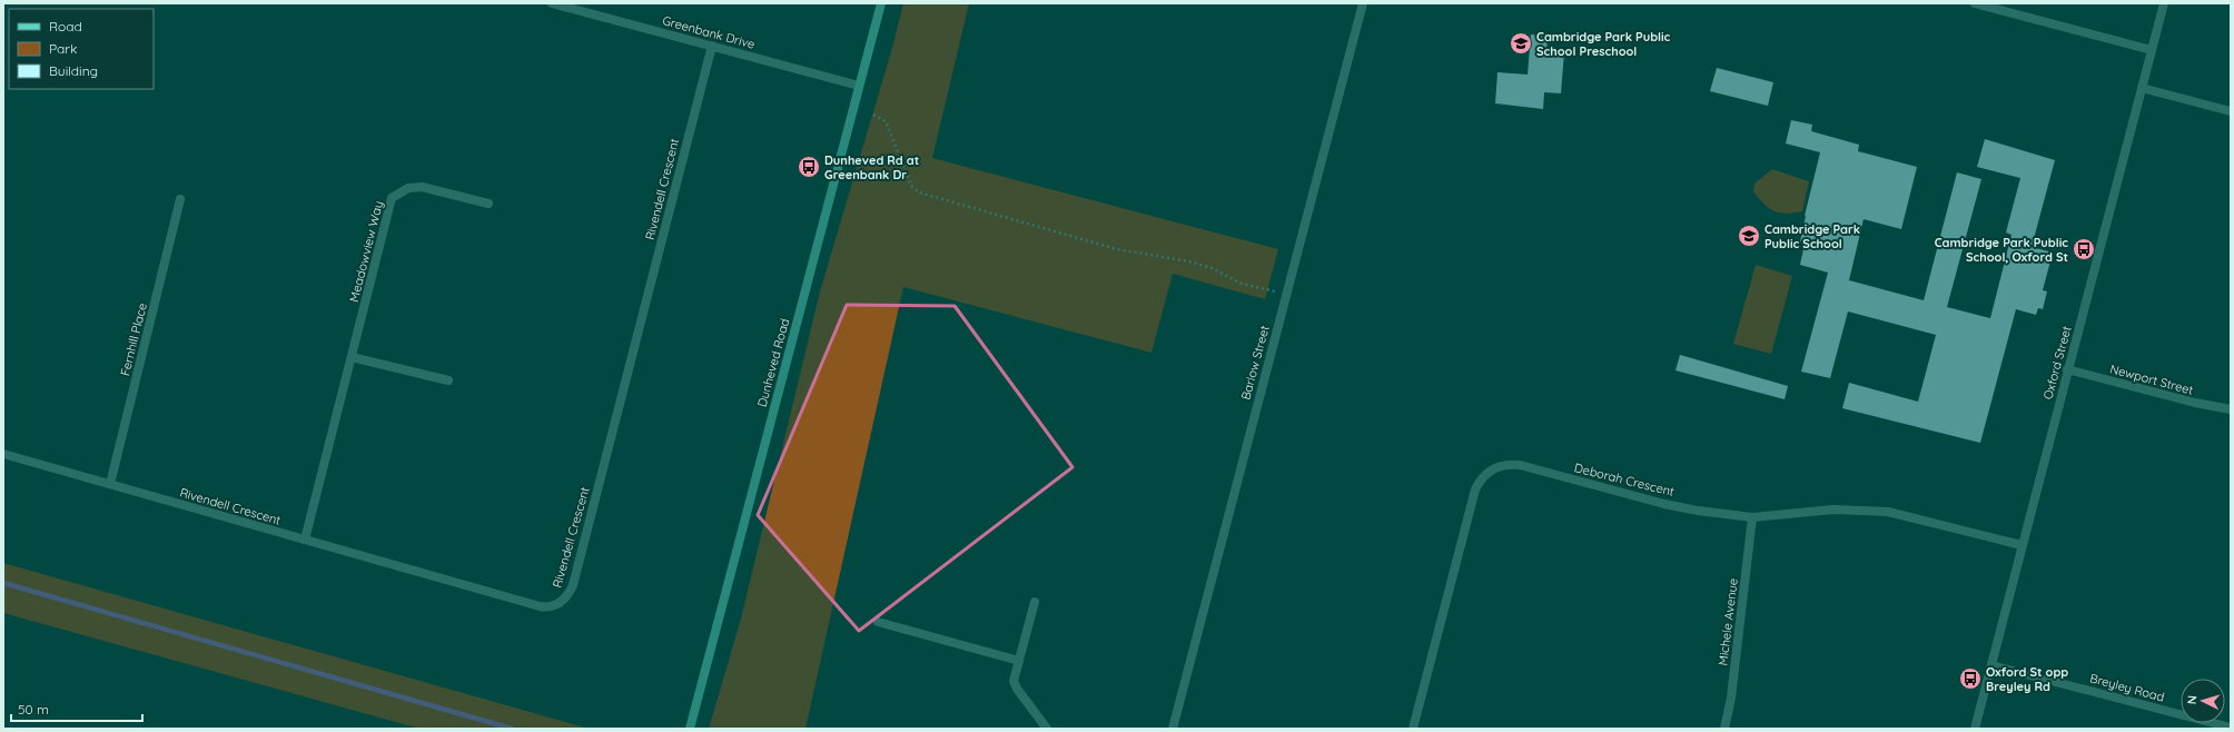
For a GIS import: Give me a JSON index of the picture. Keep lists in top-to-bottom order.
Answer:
{
  "streets": {
    "main road": ["Dunheved Road"],
    "street": [
      "Greenbank Drive",
      "Rivendell Crescent",
      "Meadowview Way",
      "Fernhill Place",
      "Barlow Street",
      "Oxford Street",
      "Newport Street",
      "Deborah Crescent",
      "Michele Avenue",
      "Breyley Road"
    ]
  },
  "crossings": [
    ["Greenbank Drive", "Rivendell Crescent"],
    ["Greenbank Drive", "Dunheved Road"],
    ["Rivendell Crescent", "Meadowview Way"],
    ["Rivendell Crescent", "Fernhill Place"],
    ["Oxford Street", "Newport Street"],
    ["Oxford Street", "Deborah Crescent"],
    ["Oxford Street", "Breyley Road"],
    ["Deborah Crescent", "Michele Avenue"]
  ],
  "places": {
    "school or university": ["Cambridge Park Public School Preschool", "Cambridge Park Public School"],
    "bus stop": ["Dunheved Rd at Greenbank Dr", "Cambridge Park Public School, Oxford St", "Oxford St opp Breyley Rd"]
  },
  "legend": ["Road", "Park", "Building"],
  "scale_bar": "50 m",
  "north": "left"
}
